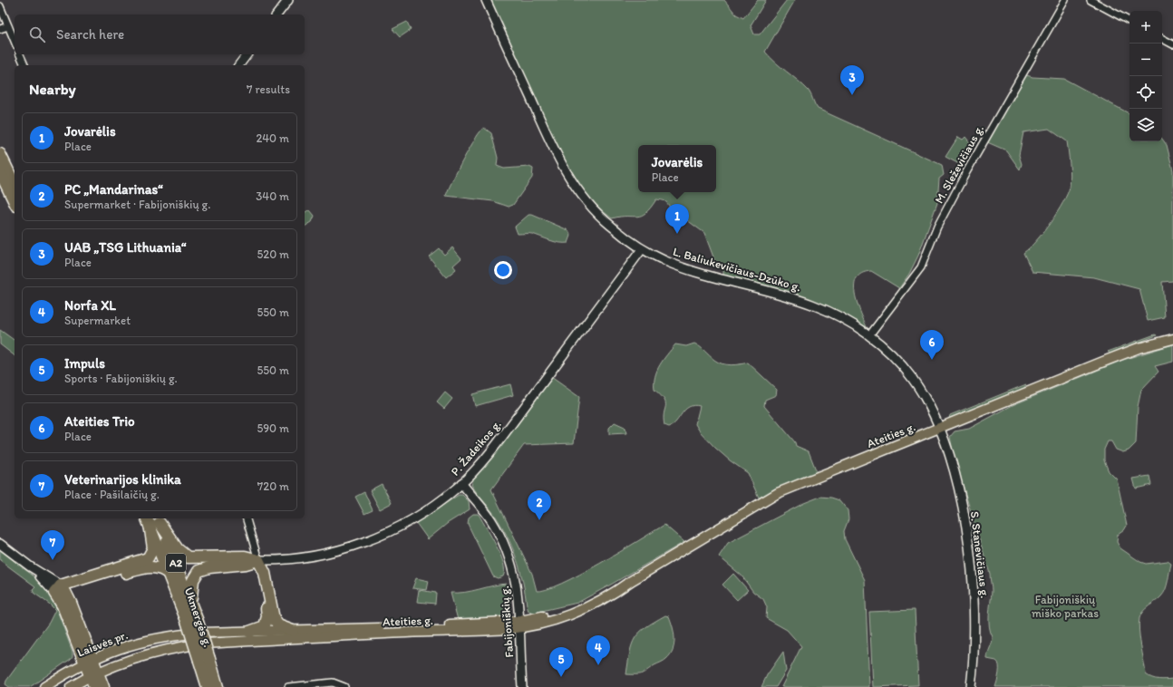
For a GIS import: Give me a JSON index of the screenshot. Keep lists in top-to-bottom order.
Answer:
{
  "streets": {
    "highway": ["A2", "Ukmergės g."],
    "main road": [
      "L. Baliukevičiaus-Dzūko g.",
      "Ateities g.",
      "P. Žadeikos g.",
      "S. Stanevičiaus g.",
      "Fabijoniškių g.",
      "Laisvės pr."
    ],
    "street": ["M. Sleževičiaus g."]
  },
  "crossings": [
    ["M. Sleževičiaus g.", "L. Baliukevičiaus-Dzūko g."],
    ["L. Baliukevičiaus-Dzūko g.", "Ateities g."],
    ["L. Baliukevičiaus-Dzūko g.", "P. Žadeikos g."],
    ["L. Baliukevičiaus-Dzūko g.", "S. Stanevičiaus g."],
    ["Ateities g.", "S. Stanevičiaus g."],
    ["Ateities g.", "Fabijoniškių g."],
    ["Ateities g.", "Laisvės pr."],
    ["P. Žadeikos g.", "Fabijoniškių g."]
  ],
  "parks": ["Fabijoniškių miško parkas"],
  "page": {
    "map_buttons": ["+", "−"],
    "search": "Search here",
    "pins": [
      "3",
      "1",
      "6",
      "2",
      "7",
      "4",
      "5"
    ],
    "heading": ["Nearby", "7 results"],
    "list": [
      {
        "mark": "1",
        "name": "Jovarėlis",
        "note": "Place",
        "value": "240 m"
      },
      {
        "mark": "2",
        "name": "PC „Mandarinas“",
        "note": "Supermarket · Fabijoniškių g.",
        "value": "340 m"
      },
      {
        "mark": "3",
        "name": "UAB „TSG Lithuania“",
        "note": "Place",
        "value": "520 m"
      },
      {
        "mark": "4",
        "name": "Norfa XL",
        "note": "Supermarket",
        "value": "550 m"
      },
      {
        "mark": "5",
        "name": "Impuls",
        "note": "Sports · Fabijoniškių g.",
        "value": "550 m"
      },
      {
        "mark": "6",
        "name": "Ateities Trio",
        "note": "Place",
        "value": "590 m"
      },
      {
        "mark": "7",
        "name": "Veterinarijos klinika",
        "note": "Place · Pašilaičių g.",
        "value": "720 m"
      }
    ],
    "popup": ["Jovarėlis", "Place"]
  }
}
